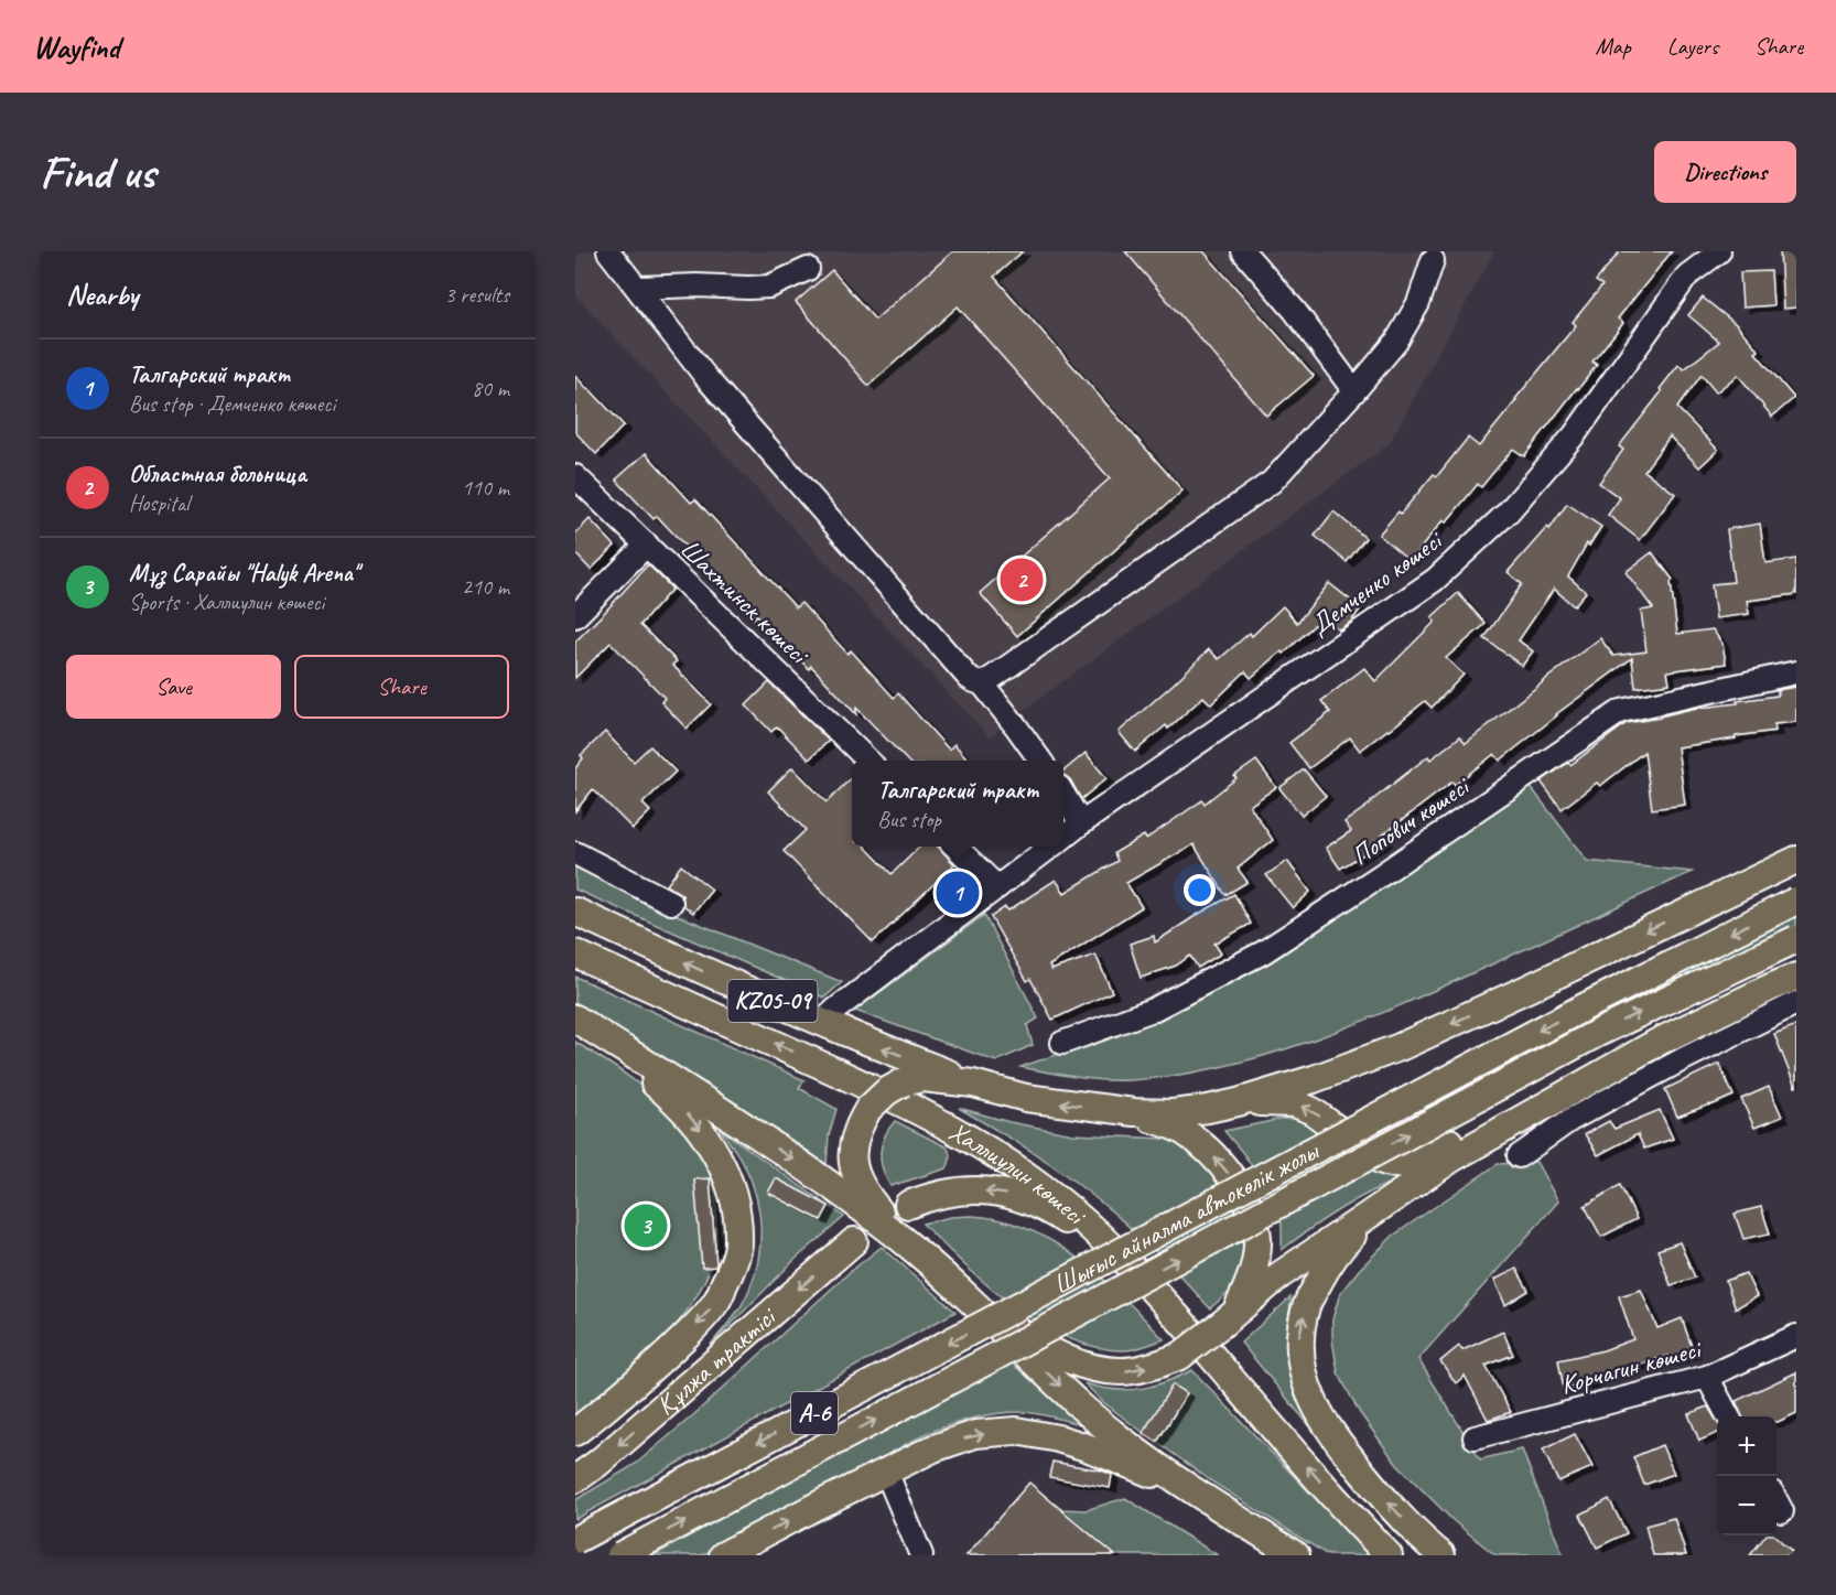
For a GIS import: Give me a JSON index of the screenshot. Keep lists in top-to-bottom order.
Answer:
{
  "streets": {
    "main road": [
      "KZ05-09",
      "Халлиулин көшесі",
      "Шығыс айналма автокөлік жолы",
      "Құлжа трактісі",
      "A-6"
    ],
    "street": [
      "Демченко көшесі",
      "Шахтинск көшесі",
      "Попович көшесі",
      "Корчагин көшесі"
    ]
  },
  "crossings": [
    ["Демченко көшесі", "Халлиулин көшесі"]
  ],
  "page": {
    "header": "Wayfind",
    "nav": ["Map", "Layers", "Share"],
    "buttons": [
      "Directions",
      ["Save", "Share"]
    ],
    "title": "Find us",
    "heading": ["Nearby", "3 results"],
    "list": [
      {
        "mark": "1",
        "name": "Талгарский тракт",
        "note": "Bus stop · Демченко көшесі",
        "value": "80 m"
      },
      {
        "mark": "2",
        "name": "Областная больница",
        "note": "Hospital",
        "value": "110 m"
      },
      {
        "mark": "3",
        "name": "Мұз Сарайы \"Halyk Arena\"",
        "note": "Sports · Халлиулин көшесі",
        "value": "210 m"
      }
    ],
    "pins": ["2", "1", "3"],
    "popup": ["Талгарский тракт", "Bus stop"],
    "map_buttons": ["+", "−"]
  }
}
